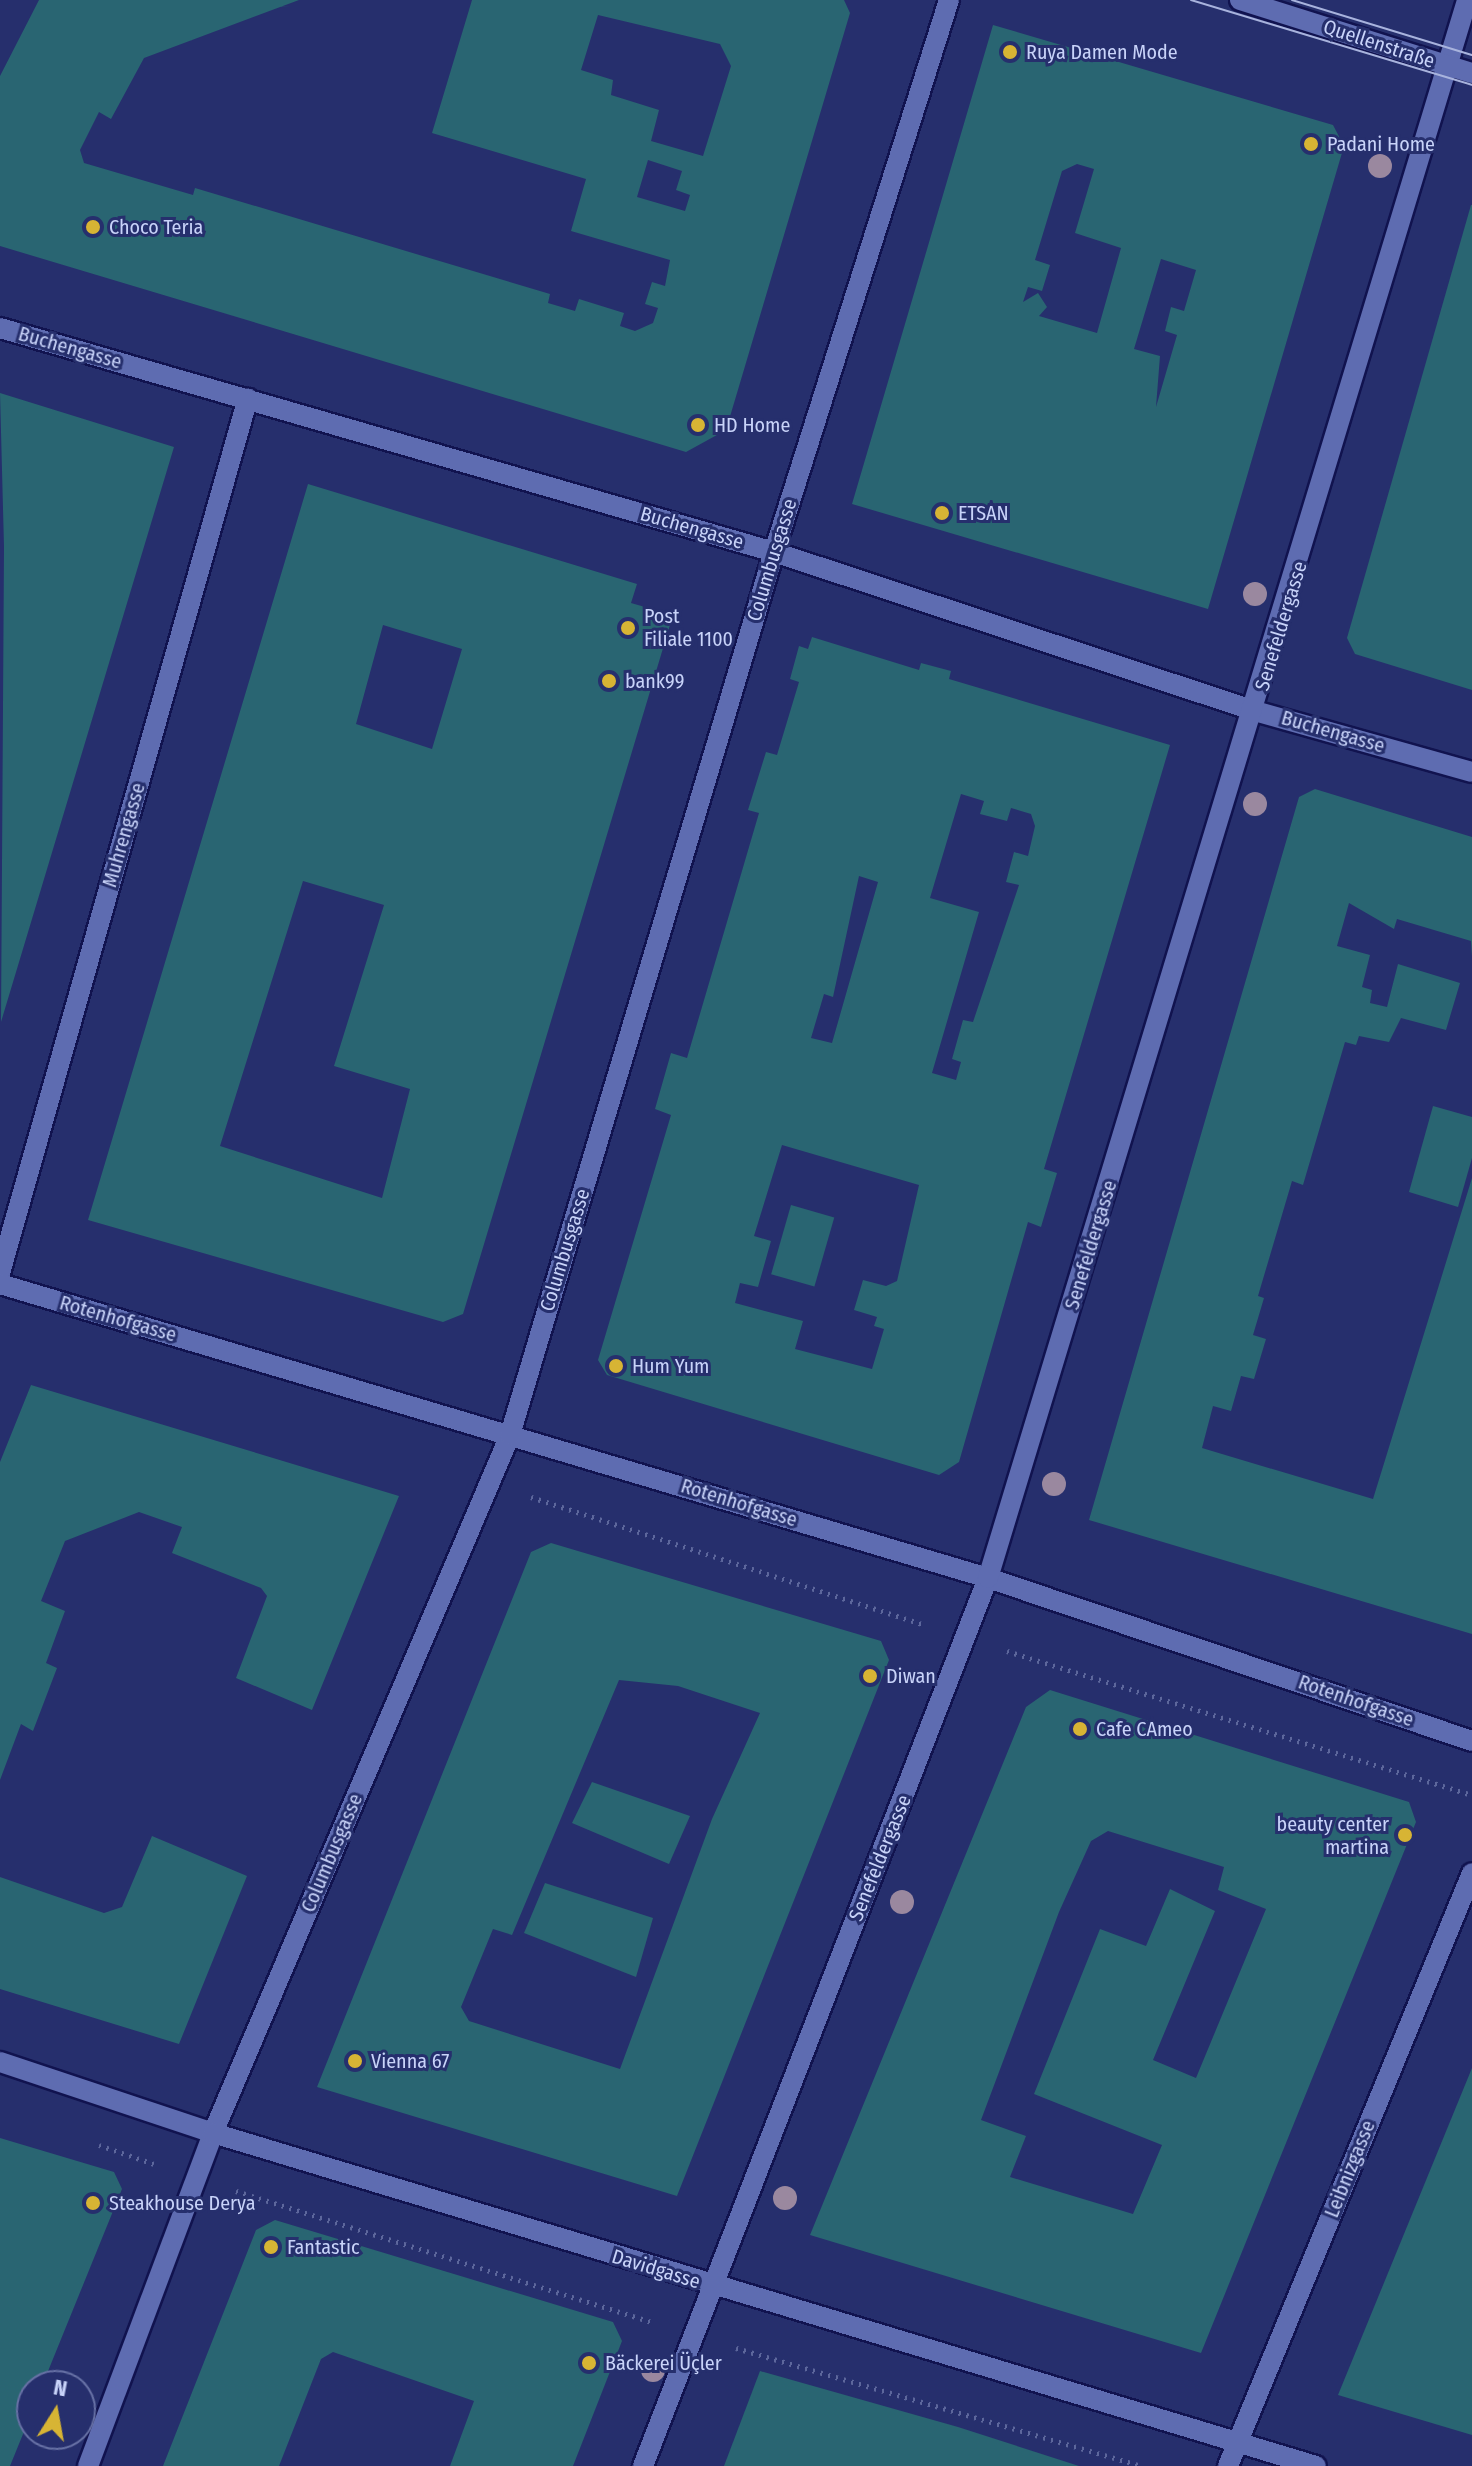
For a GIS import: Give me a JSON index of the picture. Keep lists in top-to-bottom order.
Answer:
{
  "streets": {
    "street": [
      "Quellenstraße",
      "Buchengasse",
      "Columbusgasse",
      "Senefeldergasse",
      "Muhrengasse",
      "Rotenhofgasse",
      "Leibnizgasse",
      "Davidgasse"
    ]
  },
  "crossings": [
    ["Quellenstraße", "Senefeldergasse"],
    ["Buchengasse", "Columbusgasse"],
    ["Buchengasse", "Senefeldergasse"],
    ["Buchengasse", "Muhrengasse"],
    ["Columbusgasse", "Rotenhofgasse"],
    ["Columbusgasse", "Davidgasse"],
    ["Senefeldergasse", "Rotenhofgasse"],
    ["Senefeldergasse", "Davidgasse"],
    ["Leibnizgasse", "Davidgasse"]
  ],
  "places": [
    "Ruya Damen Mode",
    "Padani Home",
    "Choco Teria",
    "HD Home",
    "ETSAN",
    "Post Filiale 1100",
    "bank99",
    "Hum Yum",
    "Diwan",
    "Cafe CAmeo",
    "beauty center martina",
    "Vienna 67",
    "Steakhouse Derya",
    "Fantastic",
    "Bäckerei Üçler"
  ],
  "north": "top"
}
